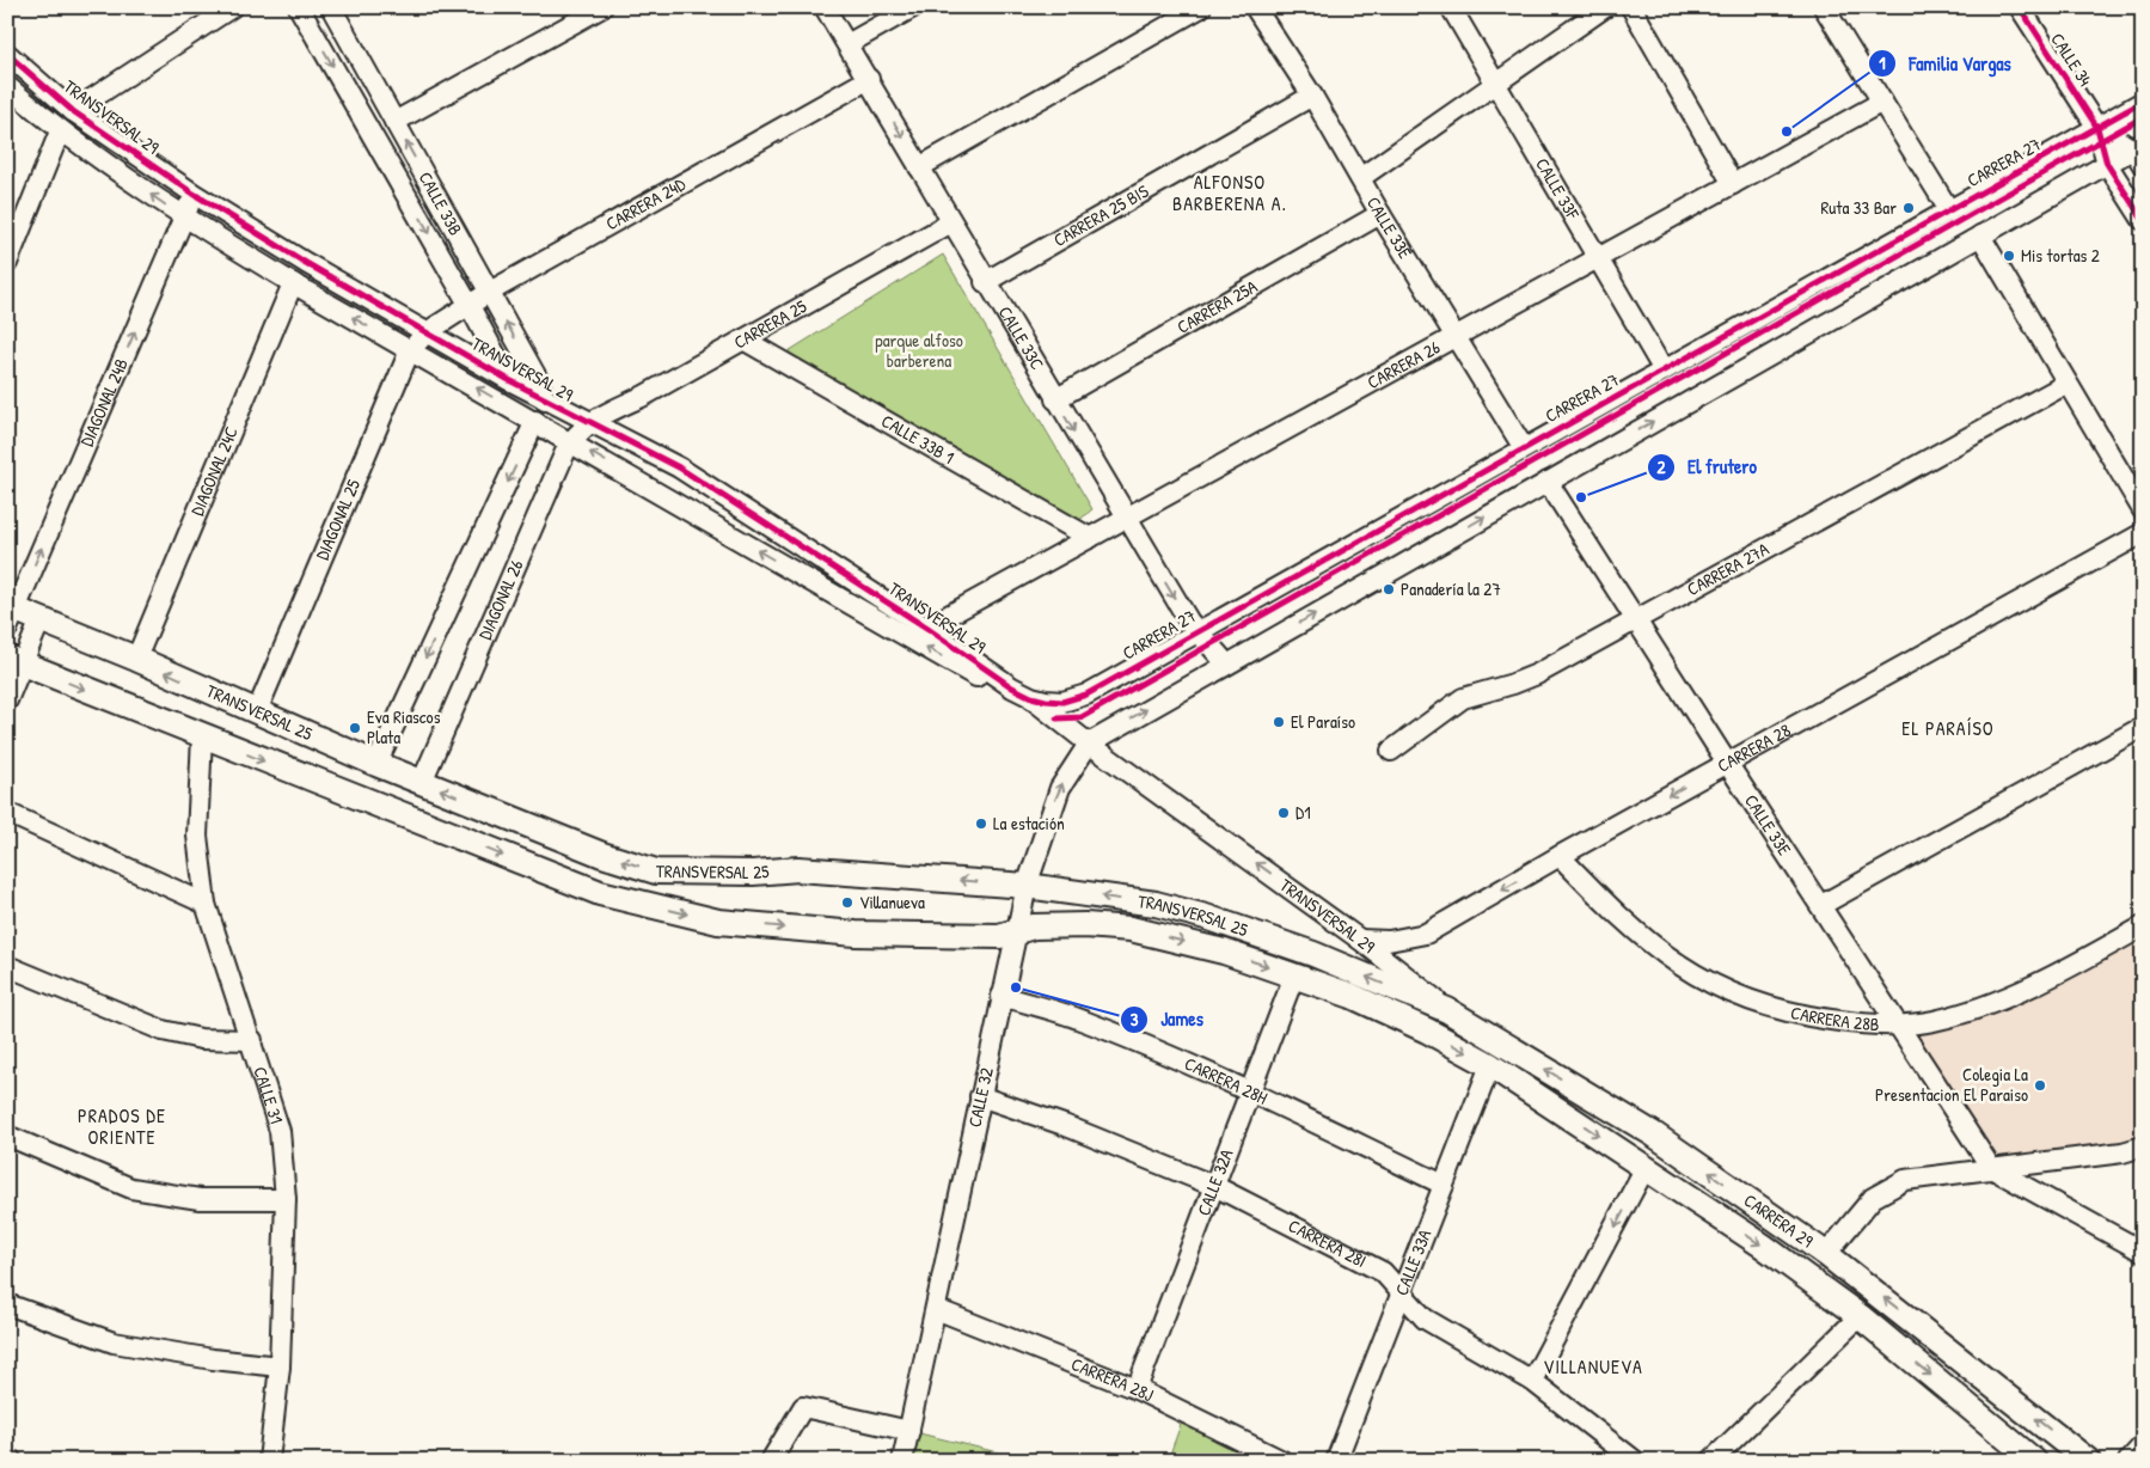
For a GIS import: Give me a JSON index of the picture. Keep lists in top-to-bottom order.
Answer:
{
  "streets": {
    "main road": ["TRANSVERSAL 25", "CARRERA 29"],
    "street": [
      "CALLE 34",
      "TRANSVERSAL 29",
      "CARRERA 27",
      "CALLE 33F",
      "CALLE 33B",
      "CARRERA 24D",
      "CARRERA 25 BIS",
      "CALLE 33E",
      "CARRERA 25A",
      "CARRERA 25",
      "CALLE 33C",
      "CARRERA 26",
      "DIAGONAL 24B",
      "CALLE 33B 1",
      "DIAGONAL 24C",
      "DIAGONAL 25",
      "CARRERA 27A",
      "DIAGONAL 26",
      "CARRERA 28",
      "CARRERA 28B",
      "CARRERA 28H",
      "CALLE 31",
      "CALLE 32",
      "CALLE 32A",
      "CARRERA 28I",
      "CALLE 33A",
      "CARRERA 28J"
    ]
  },
  "crossings": [
    ["CALLE 34", "CARRERA 27"],
    ["TRANSVERSAL 29", "CARRERA 27"],
    ["TRANSVERSAL 29", "CALLE 33B"],
    ["TRANSVERSAL 29", "CARRERA 24D"],
    ["TRANSVERSAL 29", "CARRERA 25"],
    ["TRANSVERSAL 29", "CARRERA 26"],
    ["TRANSVERSAL 29", "DIAGONAL 24B"],
    ["TRANSVERSAL 29", "DIAGONAL 24C"],
    ["TRANSVERSAL 29", "DIAGONAL 25"],
    ["TRANSVERSAL 29", "DIAGONAL 26"],
    ["TRANSVERSAL 29", "TRANSVERSAL 25"],
    ["TRANSVERSAL 29", "CARRERA 28"],
    ["TRANSVERSAL 29", "CALLE 32"],
    ["TRANSVERSAL 29", "CARRERA 29"],
    ["CARRERA 27", "CALLE 33F"],
    ["CARRERA 27", "CALLE 33E"],
    ["CARRERA 27", "CALLE 33C"],
    ["CALLE 33F", "CARRERA 26"],
    ["CALLE 33B", "CARRERA 24D"],
    ["CARRERA 24D", "CALLE 33C"],
    ["CARRERA 24D", "DIAGONAL 25"],
    ["CARRERA 25 BIS", "CALLE 33E"],
    ["CARRERA 25 BIS", "CALLE 33C"],
    ["CALLE 33E", "CARRERA 25A"],
    ["CALLE 33E", "CARRERA 26"],
    ["CALLE 33E", "CARRERA 27A"],
    ["CALLE 33E", "CARRERA 28"],
    ["CALLE 33E", "CARRERA 28B"],
    ["CARRERA 25A", "CALLE 33C"],
    ["CARRERA 25", "CALLE 33C"],
    ["CARRERA 25", "CALLE 33B 1"],
    ["CARRERA 25", "DIAGONAL 26"],
    ["CALLE 33C", "CARRERA 26"],
    ["CARRERA 26", "CALLE 33B 1"],
    ["DIAGONAL 24B", "TRANSVERSAL 25"],
    ["DIAGONAL 24C", "TRANSVERSAL 25"],
    ["DIAGONAL 25", "TRANSVERSAL 25"],
    ["DIAGONAL 26", "TRANSVERSAL 25"],
    ["TRANSVERSAL 25", "CALLE 31"],
    ["TRANSVERSAL 25", "CALLE 32"],
    ["TRANSVERSAL 25", "CALLE 32A"],
    ["TRANSVERSAL 25", "CARRERA 29"],
    ["CARRERA 28", "CARRERA 28B"],
    ["CARRERA 28H", "CALLE 32"],
    ["CARRERA 28H", "CALLE 32A"],
    ["CARRERA 28H", "CALLE 33A"],
    ["CALLE 32", "CARRERA 28I"],
    ["CALLE 32", "CARRERA 28J"],
    ["CALLE 32A", "CARRERA 28I"],
    ["CALLE 32A", "CARRERA 28J"],
    ["CARRERA 29", "CALLE 33A"],
    ["CARRERA 28I", "CALLE 33A"]
  ],
  "one_way": ["CALLE 33C", "DIAGONAL 24B", "CARRERA 28"],
  "districts": [
    "ALFONSO BARBERENA A.",
    "EL PARAÍSO",
    "PRADOS DE ORIENTE",
    "VILLANUEVA"
  ],
  "parks": ["parque alfoso barberena"],
  "places": [
    "Familia Vargas",
    "Ruta 33 Bar",
    "Mis tortas 2",
    "El frutero",
    "Panadería la 27",
    "El Paraíso",
    "Eva Riascos Plata",
    "D1",
    "La estación",
    "Villanueva",
    "James",
    "Colegia La Presentacion El Paraiso"
  ]
}
